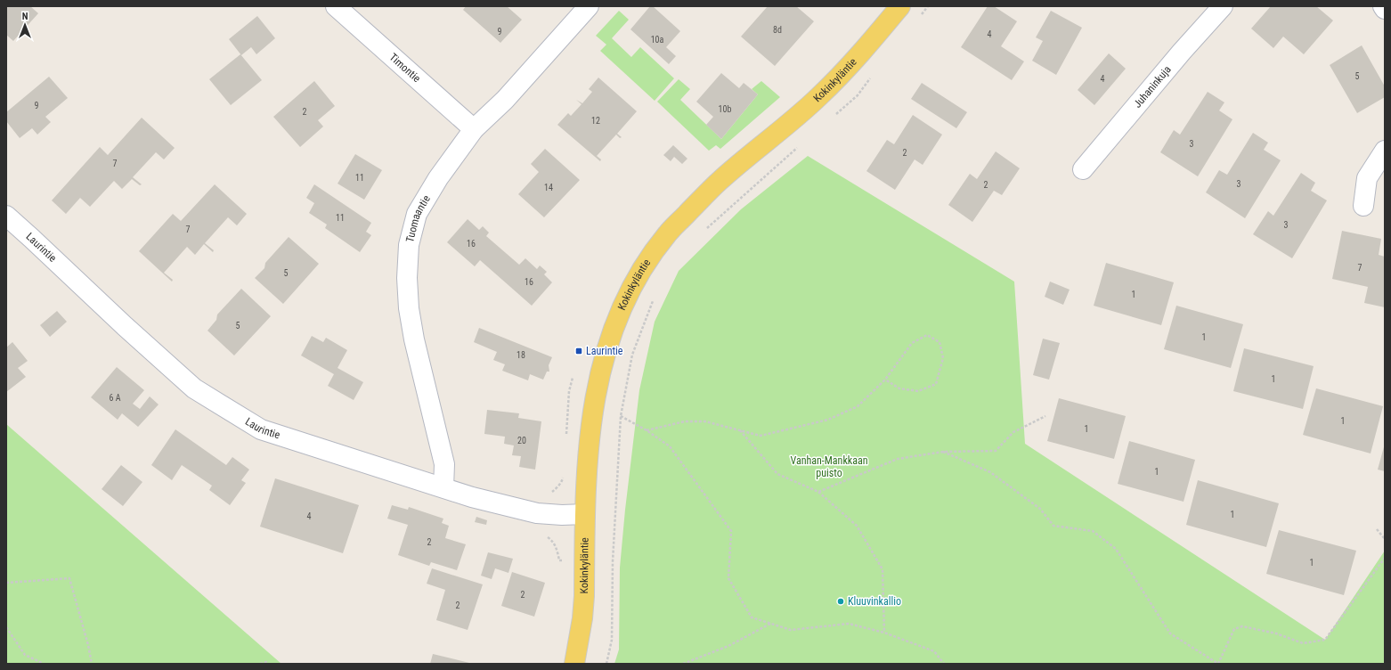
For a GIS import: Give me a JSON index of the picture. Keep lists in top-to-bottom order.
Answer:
{
  "streets": {
    "main road": ["Kokinkyläntie"],
    "street": [
      "Timontie",
      "Juhaninkuja",
      "Tuomaantie",
      "Laurintie"
    ]
  },
  "crossings": [
    ["Timontie", "Tuomaantie"],
    ["Kokinkyläntie", "Laurintie"],
    ["Tuomaantie", "Laurintie"]
  ],
  "parks": ["Vanhan-Mankkaan puisto"],
  "places": {
    "transit": ["Laurintie"],
    "other": ["Kluuvinkallio"]
  },
  "house_numbers": [
    "8d",
    "9",
    "4",
    "10a",
    "5",
    "4",
    "9",
    "10b",
    "2",
    "12",
    "3",
    "2",
    "7",
    "11",
    "3",
    "2",
    "14",
    "11",
    "3",
    "7",
    "16",
    "7",
    "5",
    "16",
    "1",
    "5",
    "1",
    "18",
    "1",
    "6 A",
    "1",
    "1",
    "20",
    "1",
    "1",
    "4",
    "2",
    "1",
    "2",
    "2"
  ],
  "north": "top"
}
